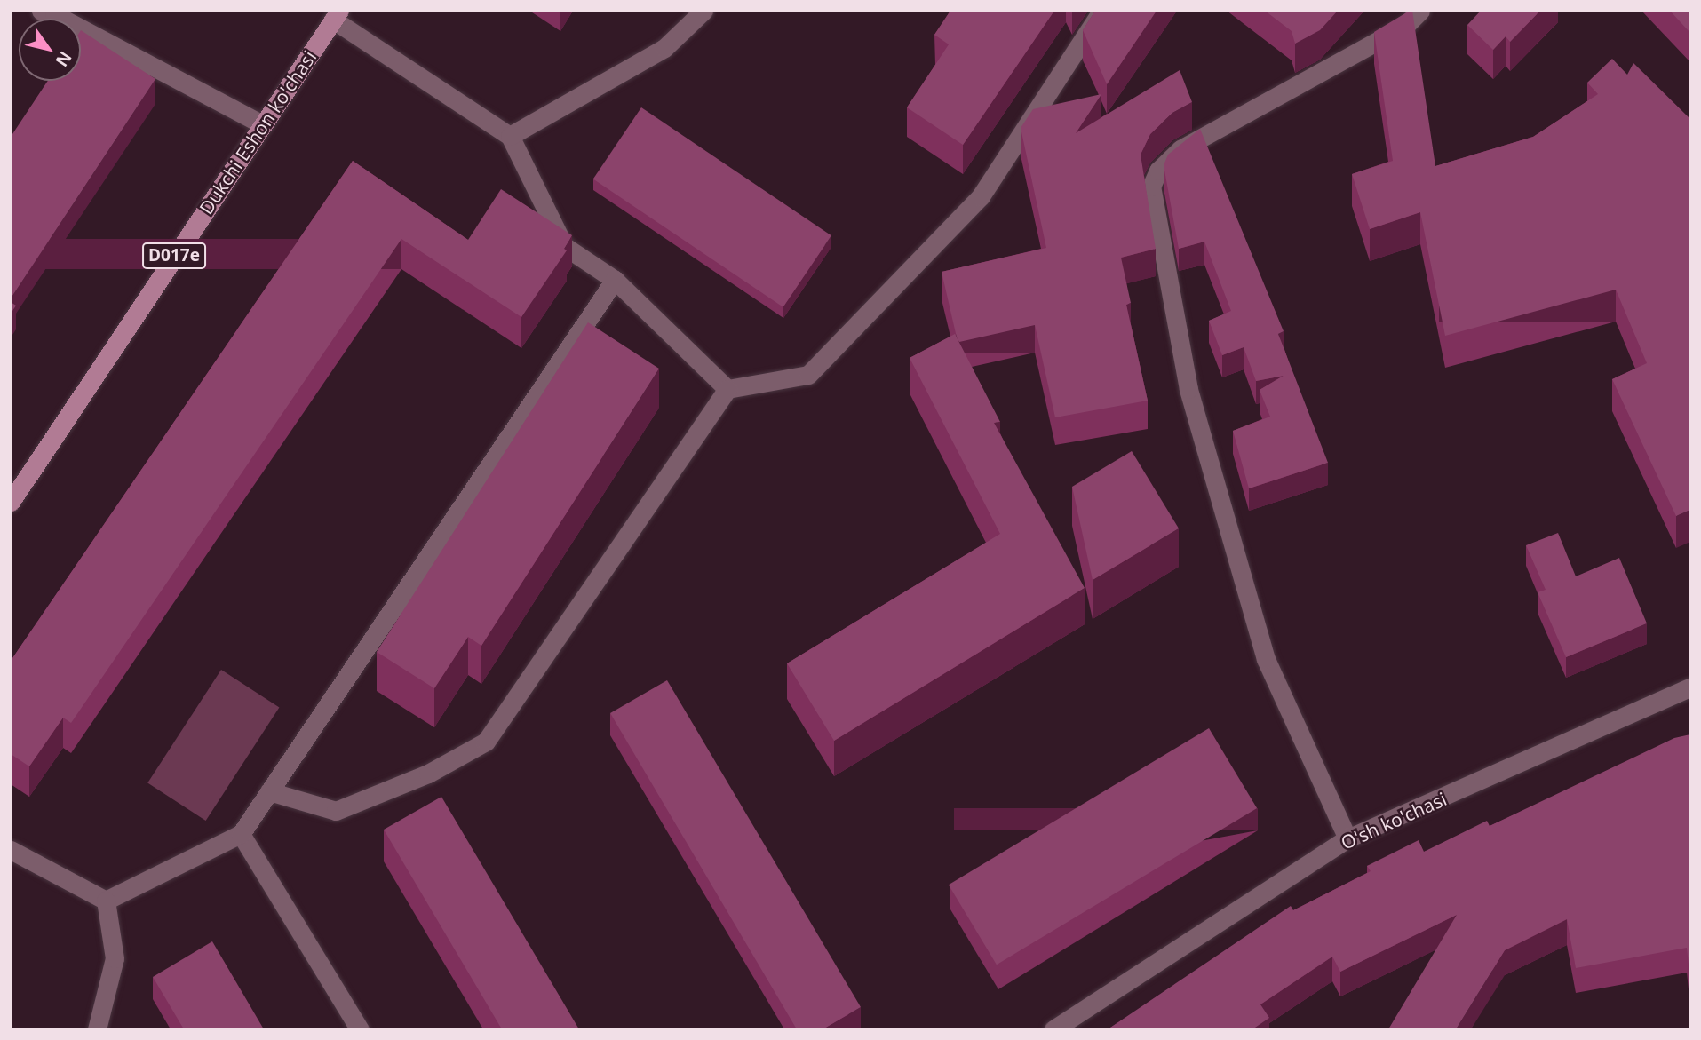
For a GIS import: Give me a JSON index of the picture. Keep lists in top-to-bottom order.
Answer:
{
  "streets": {
    "main road": ["Dukchi Eshon ko'chasi", "D017e"],
    "street": ["O'sh ko'chasi"]
  },
  "north": "bottom right"
}
